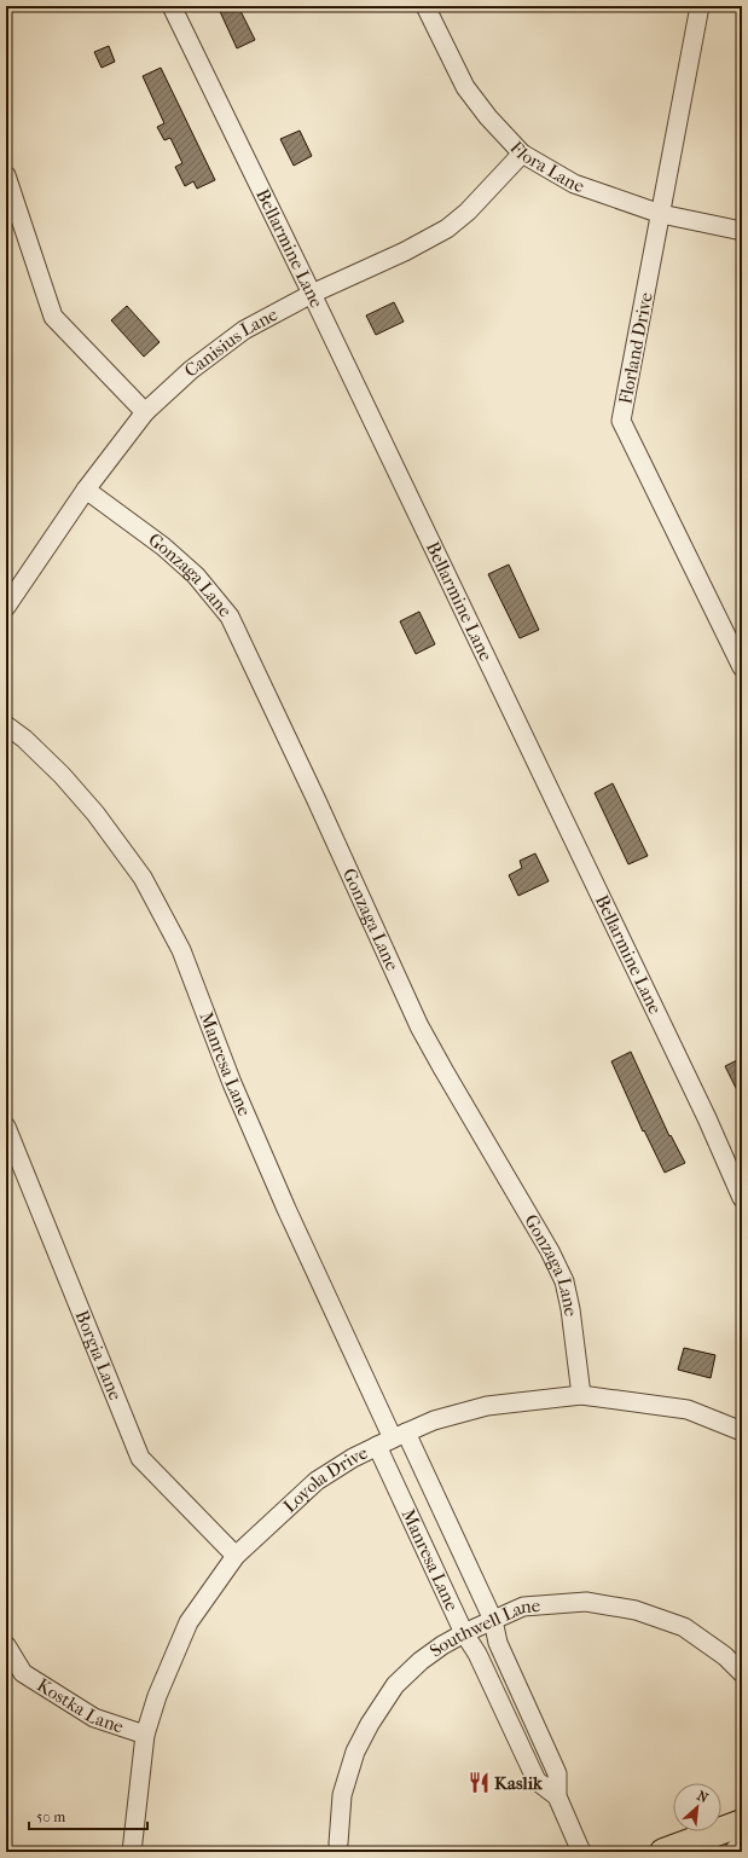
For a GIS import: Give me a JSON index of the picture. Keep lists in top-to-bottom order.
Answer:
{
  "streets": {
    "street": [
      "Flora Lane",
      "Bellarmine Lane",
      "Canisius Lane",
      "Florland Drive",
      "Gonzaga Lane",
      "Manresa Lane",
      "Borgia Lane",
      "Loyola Drive",
      "Southwell Lane",
      "Kostka Lane"
    ]
  },
  "crossings": [
    ["Flora Lane", "Canisius Lane"],
    ["Flora Lane", "Florland Drive"],
    ["Bellarmine Lane", "Canisius Lane"],
    ["Canisius Lane", "Gonzaga Lane"],
    ["Gonzaga Lane", "Loyola Drive"],
    ["Manresa Lane", "Loyola Drive"],
    ["Manresa Lane", "Southwell Lane"],
    ["Borgia Lane", "Loyola Drive"],
    ["Loyola Drive", "Kostka Lane"]
  ],
  "places": {
    "restaurant": ["Kaslik"]
  },
  "scale_bar": "50 m",
  "north": "top right"
}
